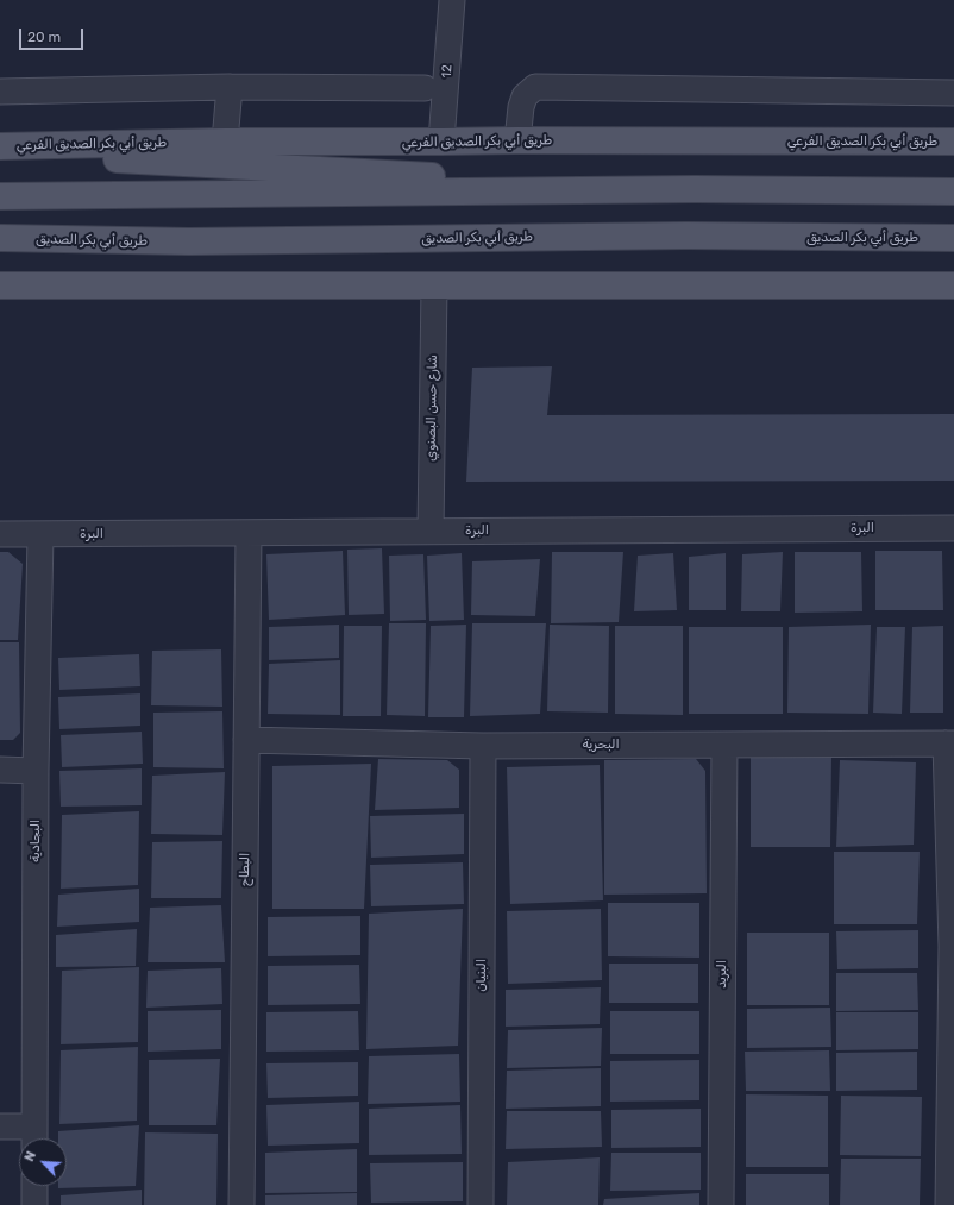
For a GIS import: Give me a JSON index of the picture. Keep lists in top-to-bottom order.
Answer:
{
  "streets": {
    "main road": ["طريق أبي بكر الصديق الفرعي", "طريق أبي بكر الصديق"],
    "street": [
      "12",
      "شارع حسن البصنوي",
      "البرة",
      "البحرية",
      "البجادية",
      "البطاح",
      "البريد",
      "البنيان"
    ]
  },
  "crossings": [
    ["12", "طريق أبي بكر الصديق الفرعي"],
    ["شارع حسن البصنوي", "البرة"],
    ["البرة", "البجادية"],
    ["البرة", "البطاح"],
    ["البحرية", "البطاح"],
    ["البحرية", "البريد"],
    ["البحرية", "البنيان"]
  ],
  "scale_bar": "20 m",
  "north": "top left"
}
